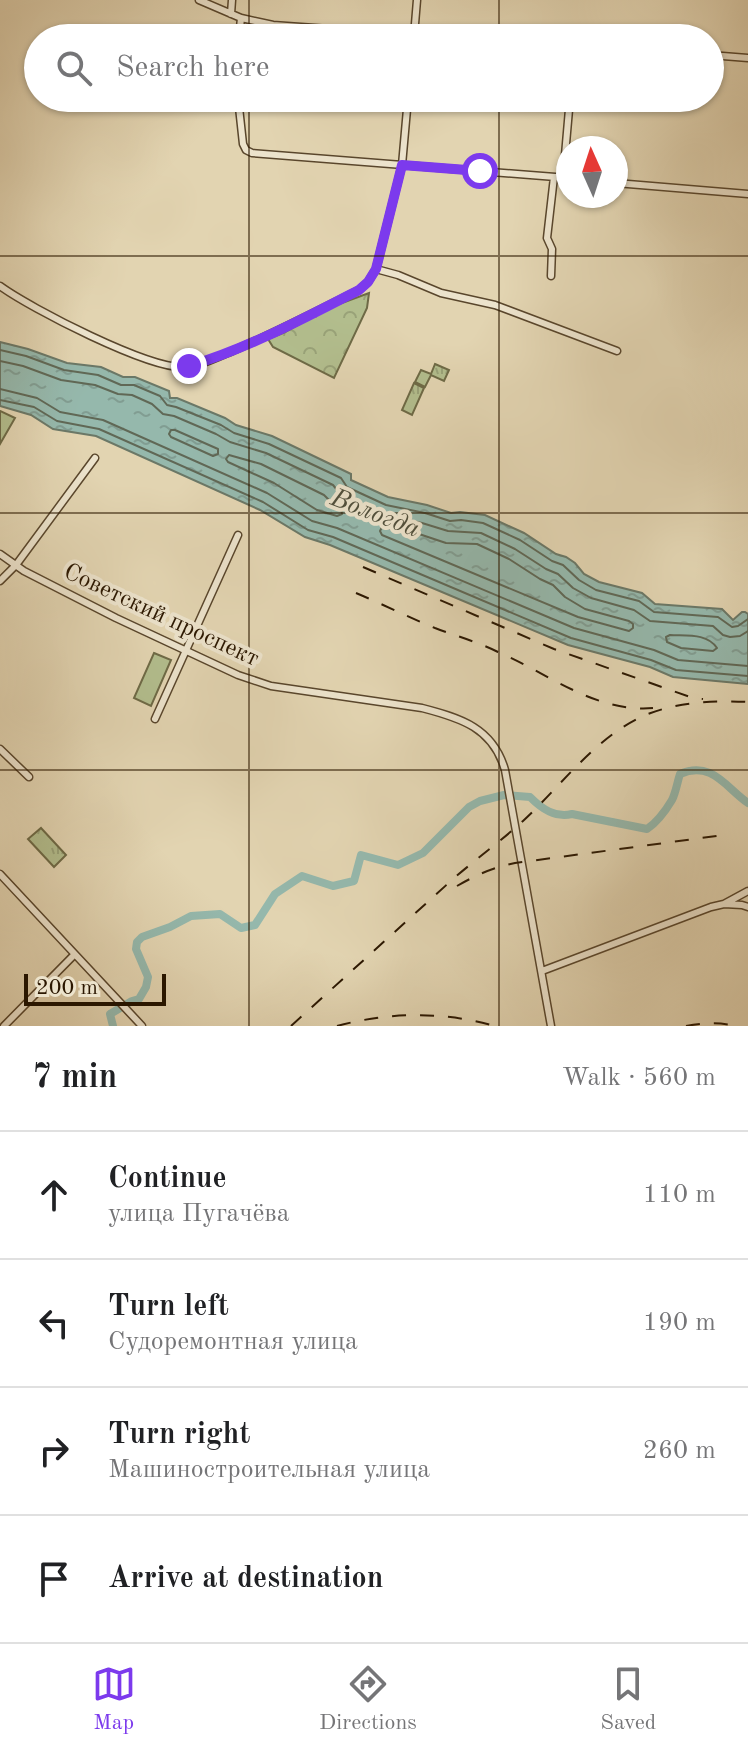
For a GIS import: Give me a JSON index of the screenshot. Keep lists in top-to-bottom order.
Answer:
{
  "streets": {
    "street": ["Советский проспект"]
  },
  "water": ["Вологда"],
  "scale_bar": "200 m",
  "north": "top",
  "page": {
    "search": "Search here",
    "scale": "200 m",
    "heading": ["7 min", "Walk · 560 m"],
    "list": [
      ["Continue", "улица Пугачёва", "110 m"],
      ["Turn left", "Судоремонтная улица", "190 m"],
      ["Turn right", "Машиностроительная улица", "260 m"],
      "Arrive at destination"
    ],
    "nav": ["Map", "Directions", "Saved"]
  }
}
